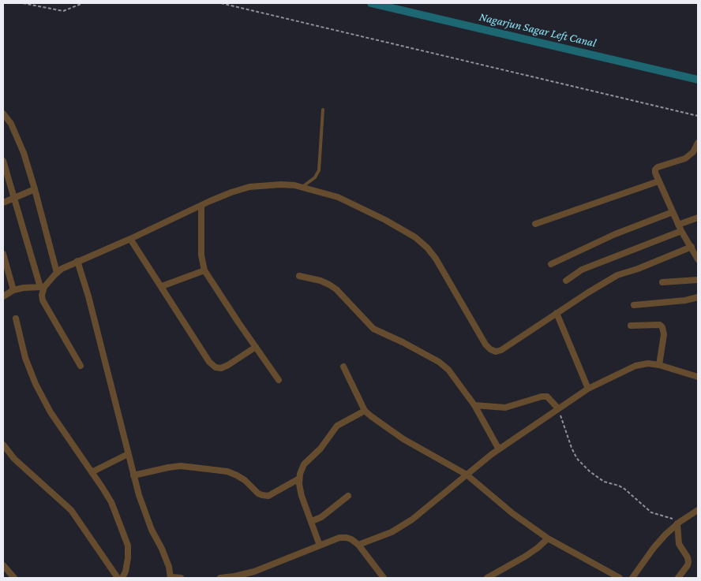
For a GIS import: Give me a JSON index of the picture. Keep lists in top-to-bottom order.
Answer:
{
  "water": ["Nagarjun Sagar Left Canal"]
}
